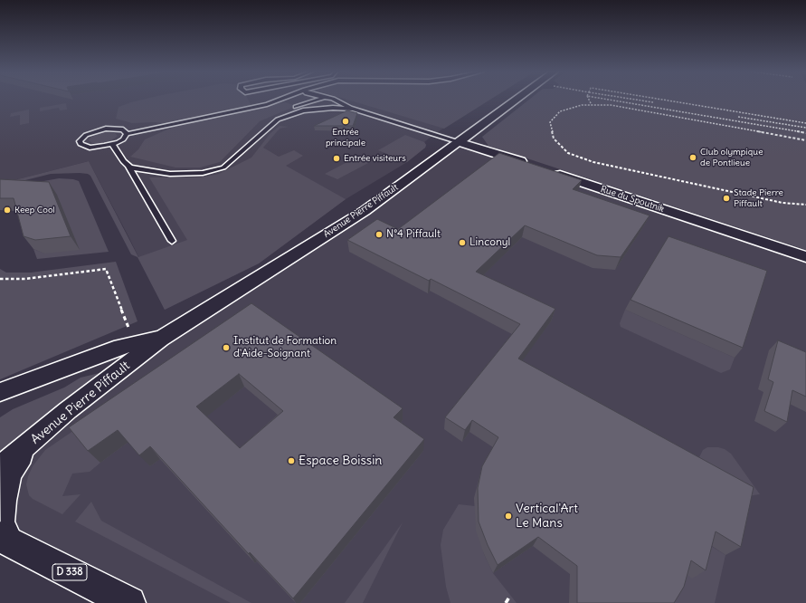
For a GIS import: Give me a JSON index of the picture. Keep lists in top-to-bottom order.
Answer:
{
  "streets": {
    "main road": ["D 338"],
    "street": ["Rue du Spoutnik", "Avenue Pierre Piffault"]
  },
  "places": [
    "Entrée principale",
    "Club olympique de Pontlieue",
    "Entrée visiteurs",
    "Stade Pierre Piffault",
    "Keep Cool",
    "N°4 Piffault",
    "Linconyl",
    "Institut de Formation d'Aide-Soignant",
    "Espace Boissin",
    "Vertical'Art Le Mans"
  ]
}
